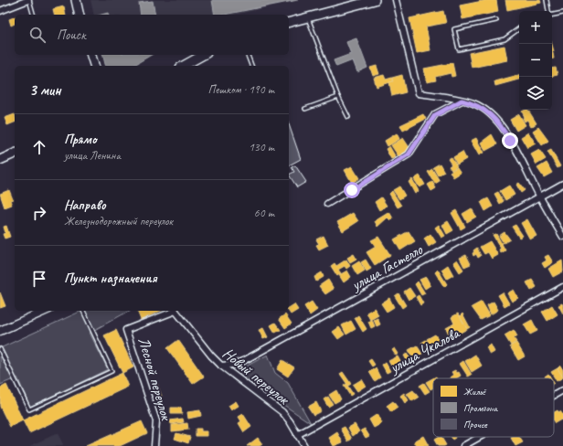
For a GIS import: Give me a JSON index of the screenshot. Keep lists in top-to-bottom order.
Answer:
{
  "streets": {
    "street": [
      "улица Гастелло",
      "улица Чкалова",
      "Новый переулок",
      "Лесной переулок"
    ]
  },
  "crossings": [
    ["улица Гастелло", "Новый переулок"],
    ["улица Чкалова", "Новый переулок"]
  ],
  "legend": ["Жильё", "Промзона", "Прочее"],
  "page": {
    "map_buttons": ["+", "−"],
    "search": "Поиск",
    "heading": ["3 мин", "Пешком · 190 m"],
    "list": [
      ["Прямо", "улица Ленина", "130 m"],
      ["Направо", "Железнодорожный переулок", "60 m"],
      "Пункт назначения"
    ]
  }
}
